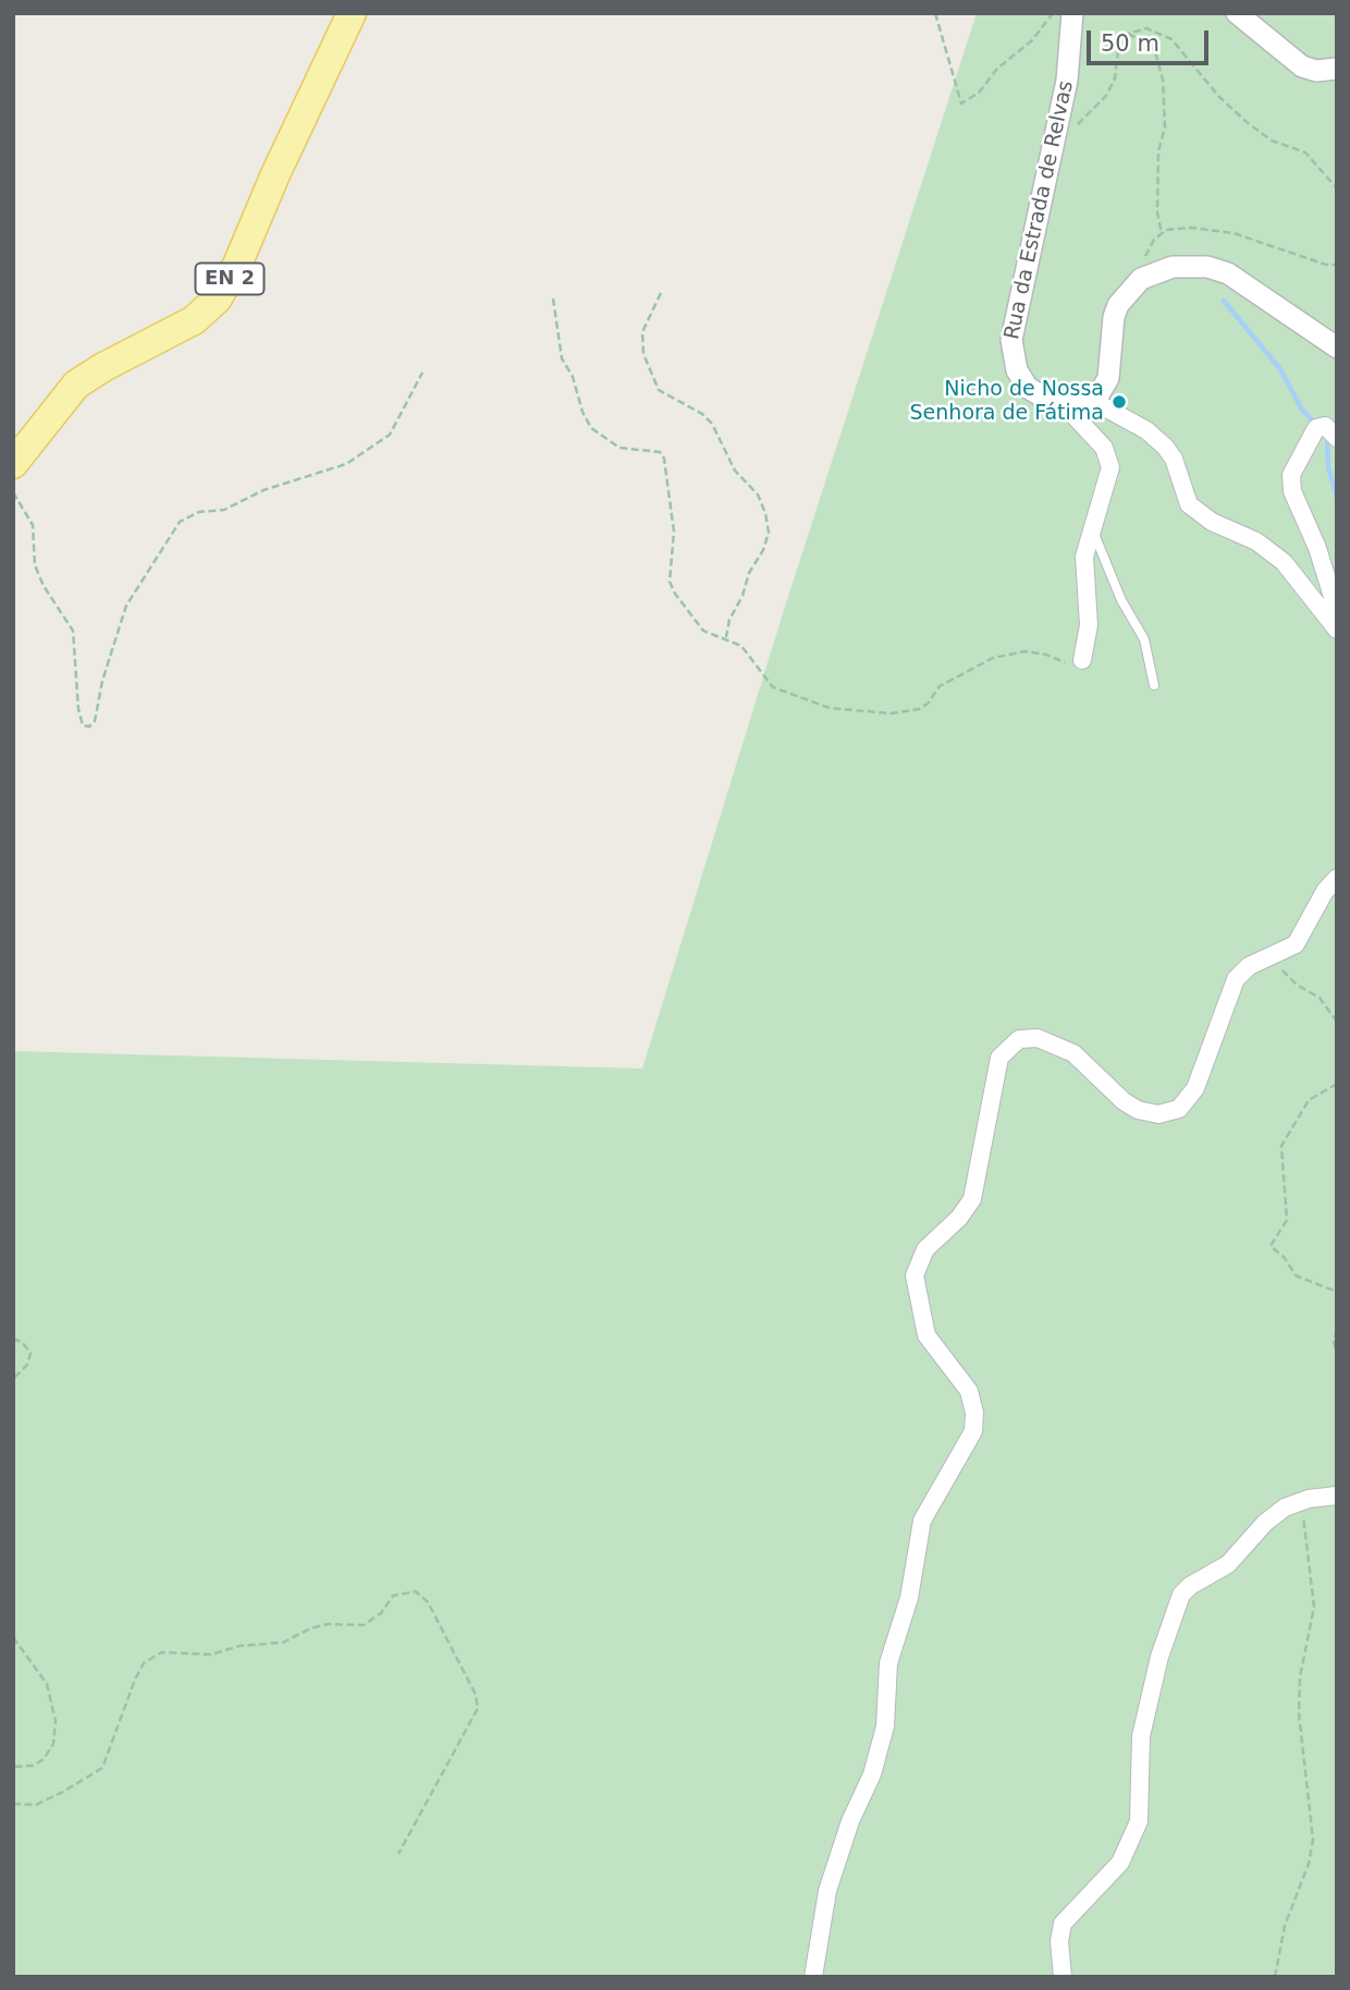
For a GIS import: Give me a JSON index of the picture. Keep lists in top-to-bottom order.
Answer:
{
  "streets": {
    "main road": ["EN 2"],
    "street": ["Rua da Estrada de Relvas"]
  },
  "places": ["Nicho de Nossa Senhora de Fátima"],
  "scale_bar": "50 m"
}
